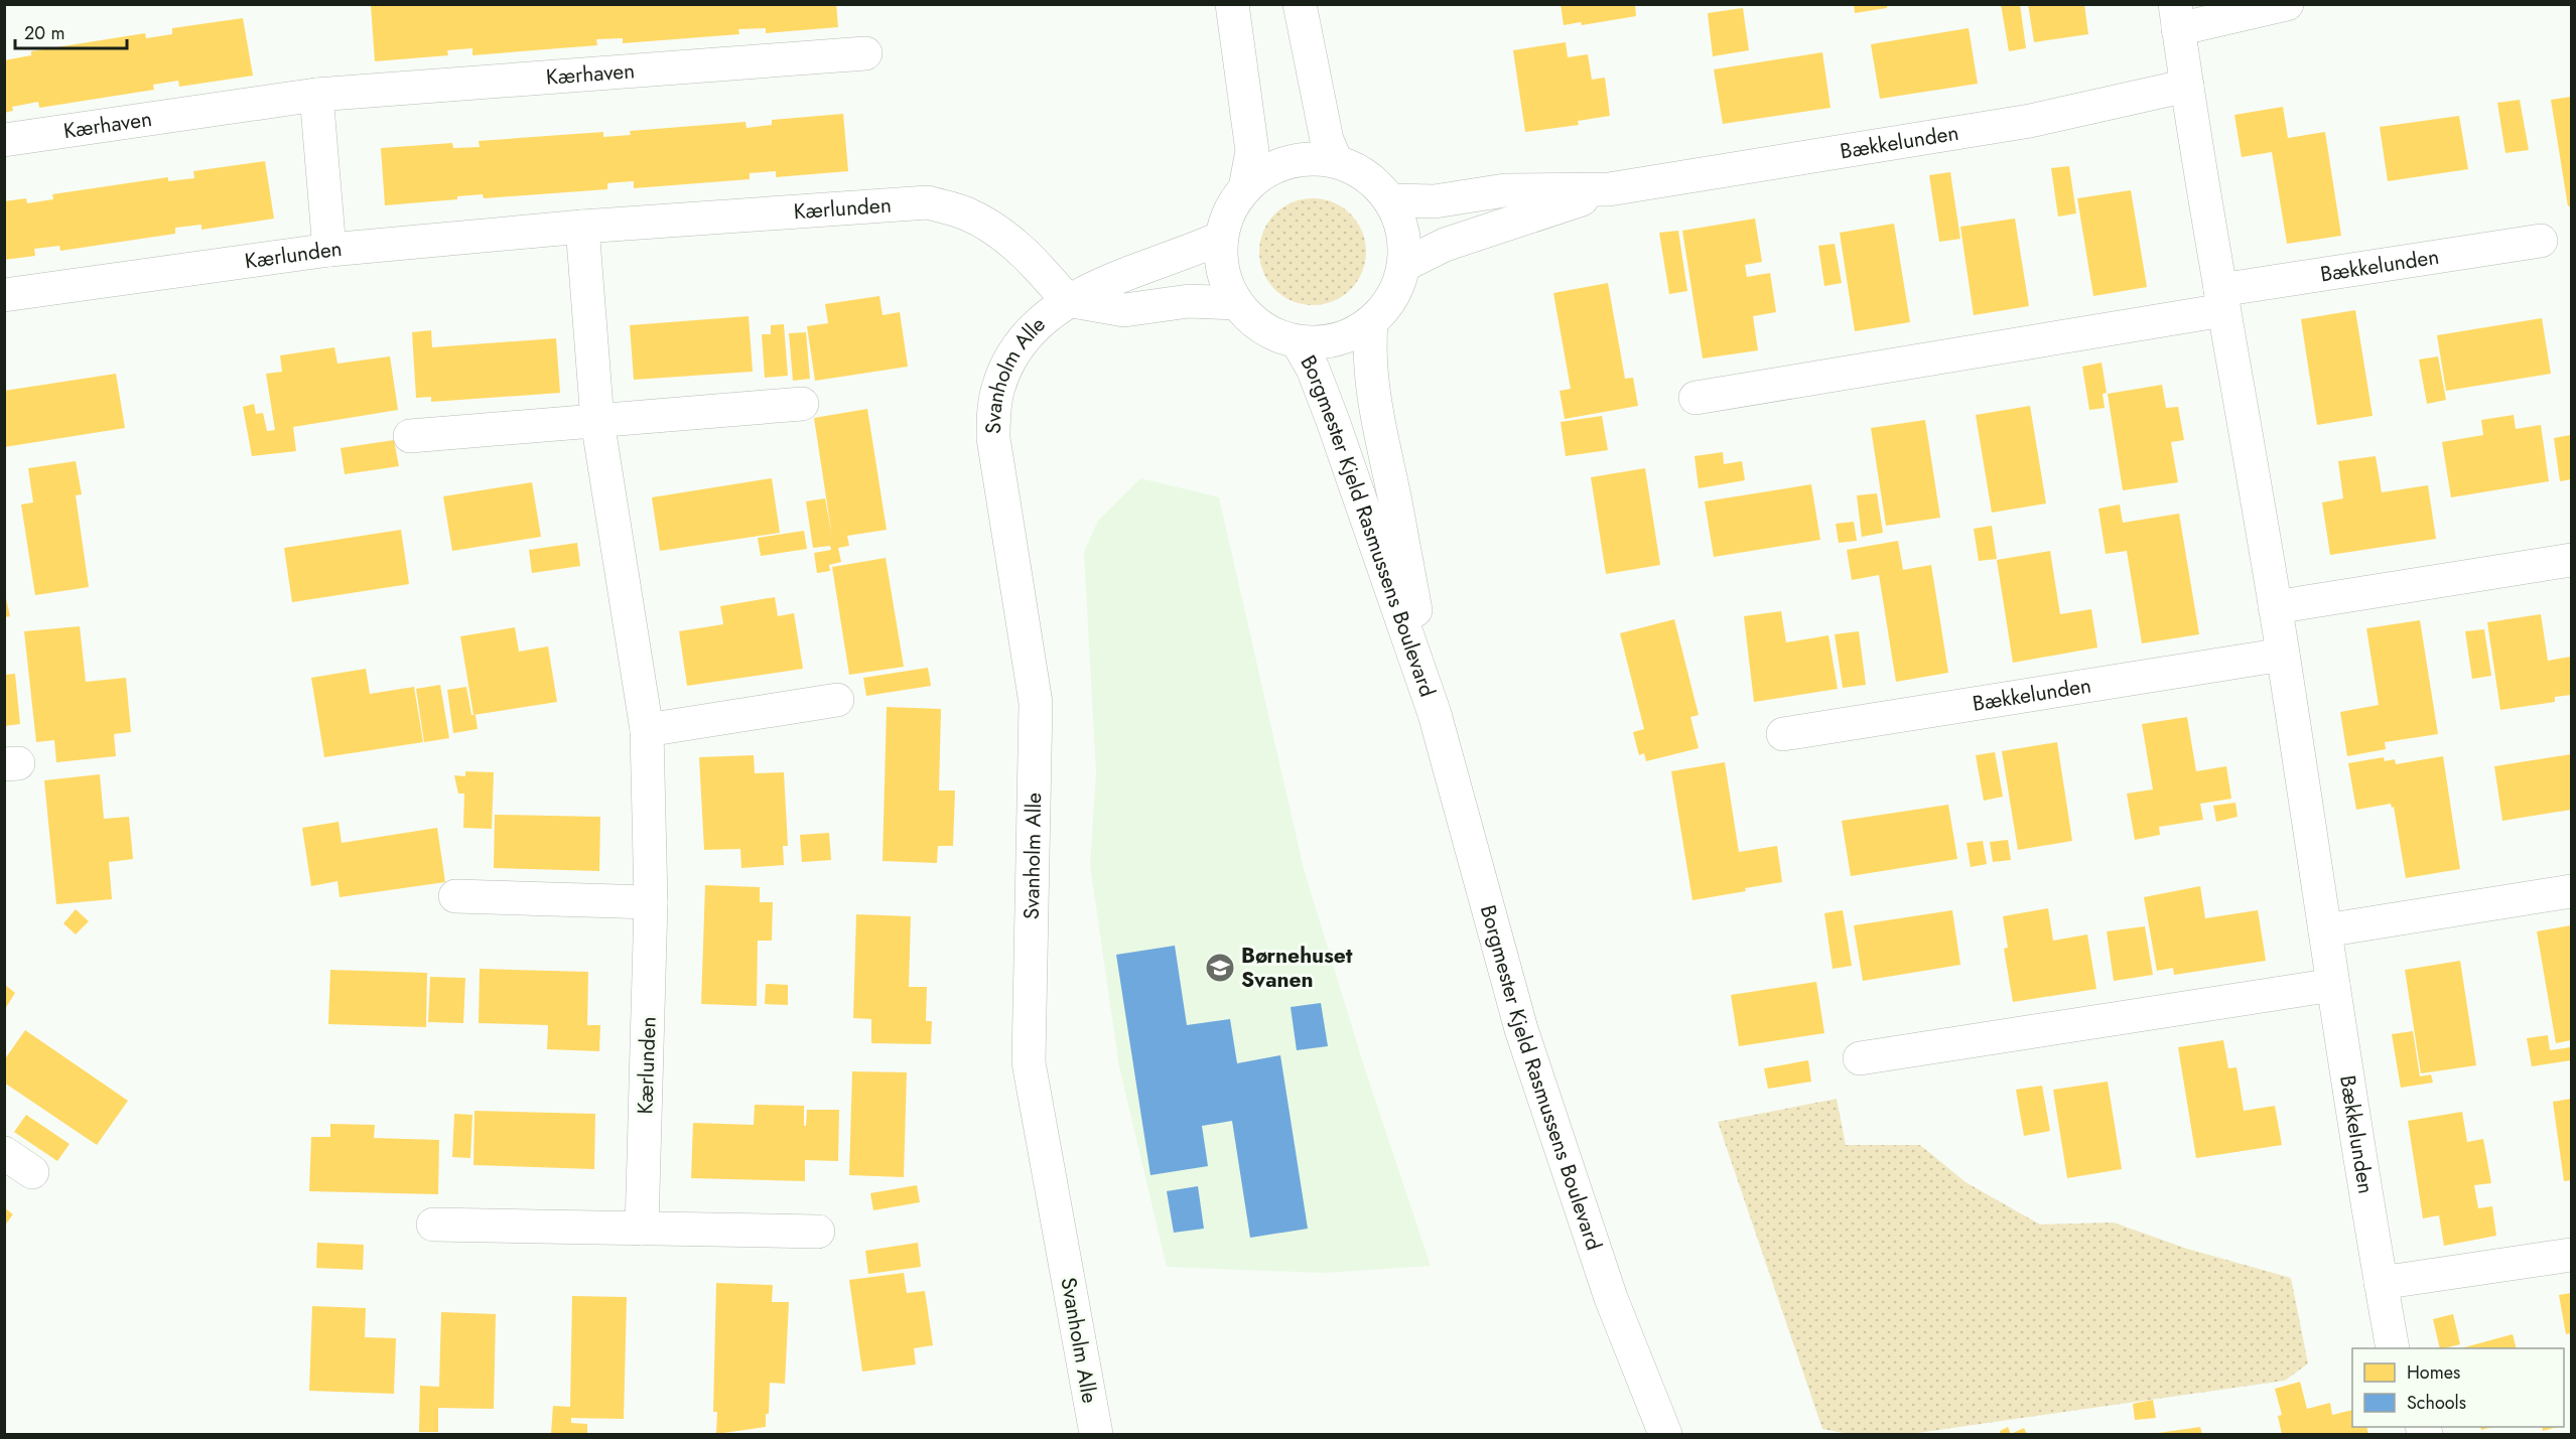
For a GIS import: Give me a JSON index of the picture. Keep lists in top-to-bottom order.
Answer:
{
  "streets": {
    "street": [
      "Kærhaven",
      "Bækkelunden",
      "Kærlunden",
      "Svanholm Alle",
      "Borgmester Kjeld Rasmussens Boulevard"
    ]
  },
  "crossings": [
    ["Bækkelunden", "Svanholm Alle"],
    ["Bækkelunden", "Borgmester Kjeld Rasmussens Boulevard"],
    ["Kærlunden", "Svanholm Alle"],
    ["Svanholm Alle", "Borgmester Kjeld Rasmussens Boulevard"]
  ],
  "places": {
    "school or university": ["Børnehuset Svanen"]
  },
  "legend": ["Homes", "Schools"],
  "scale_bar": "20 m"
}
